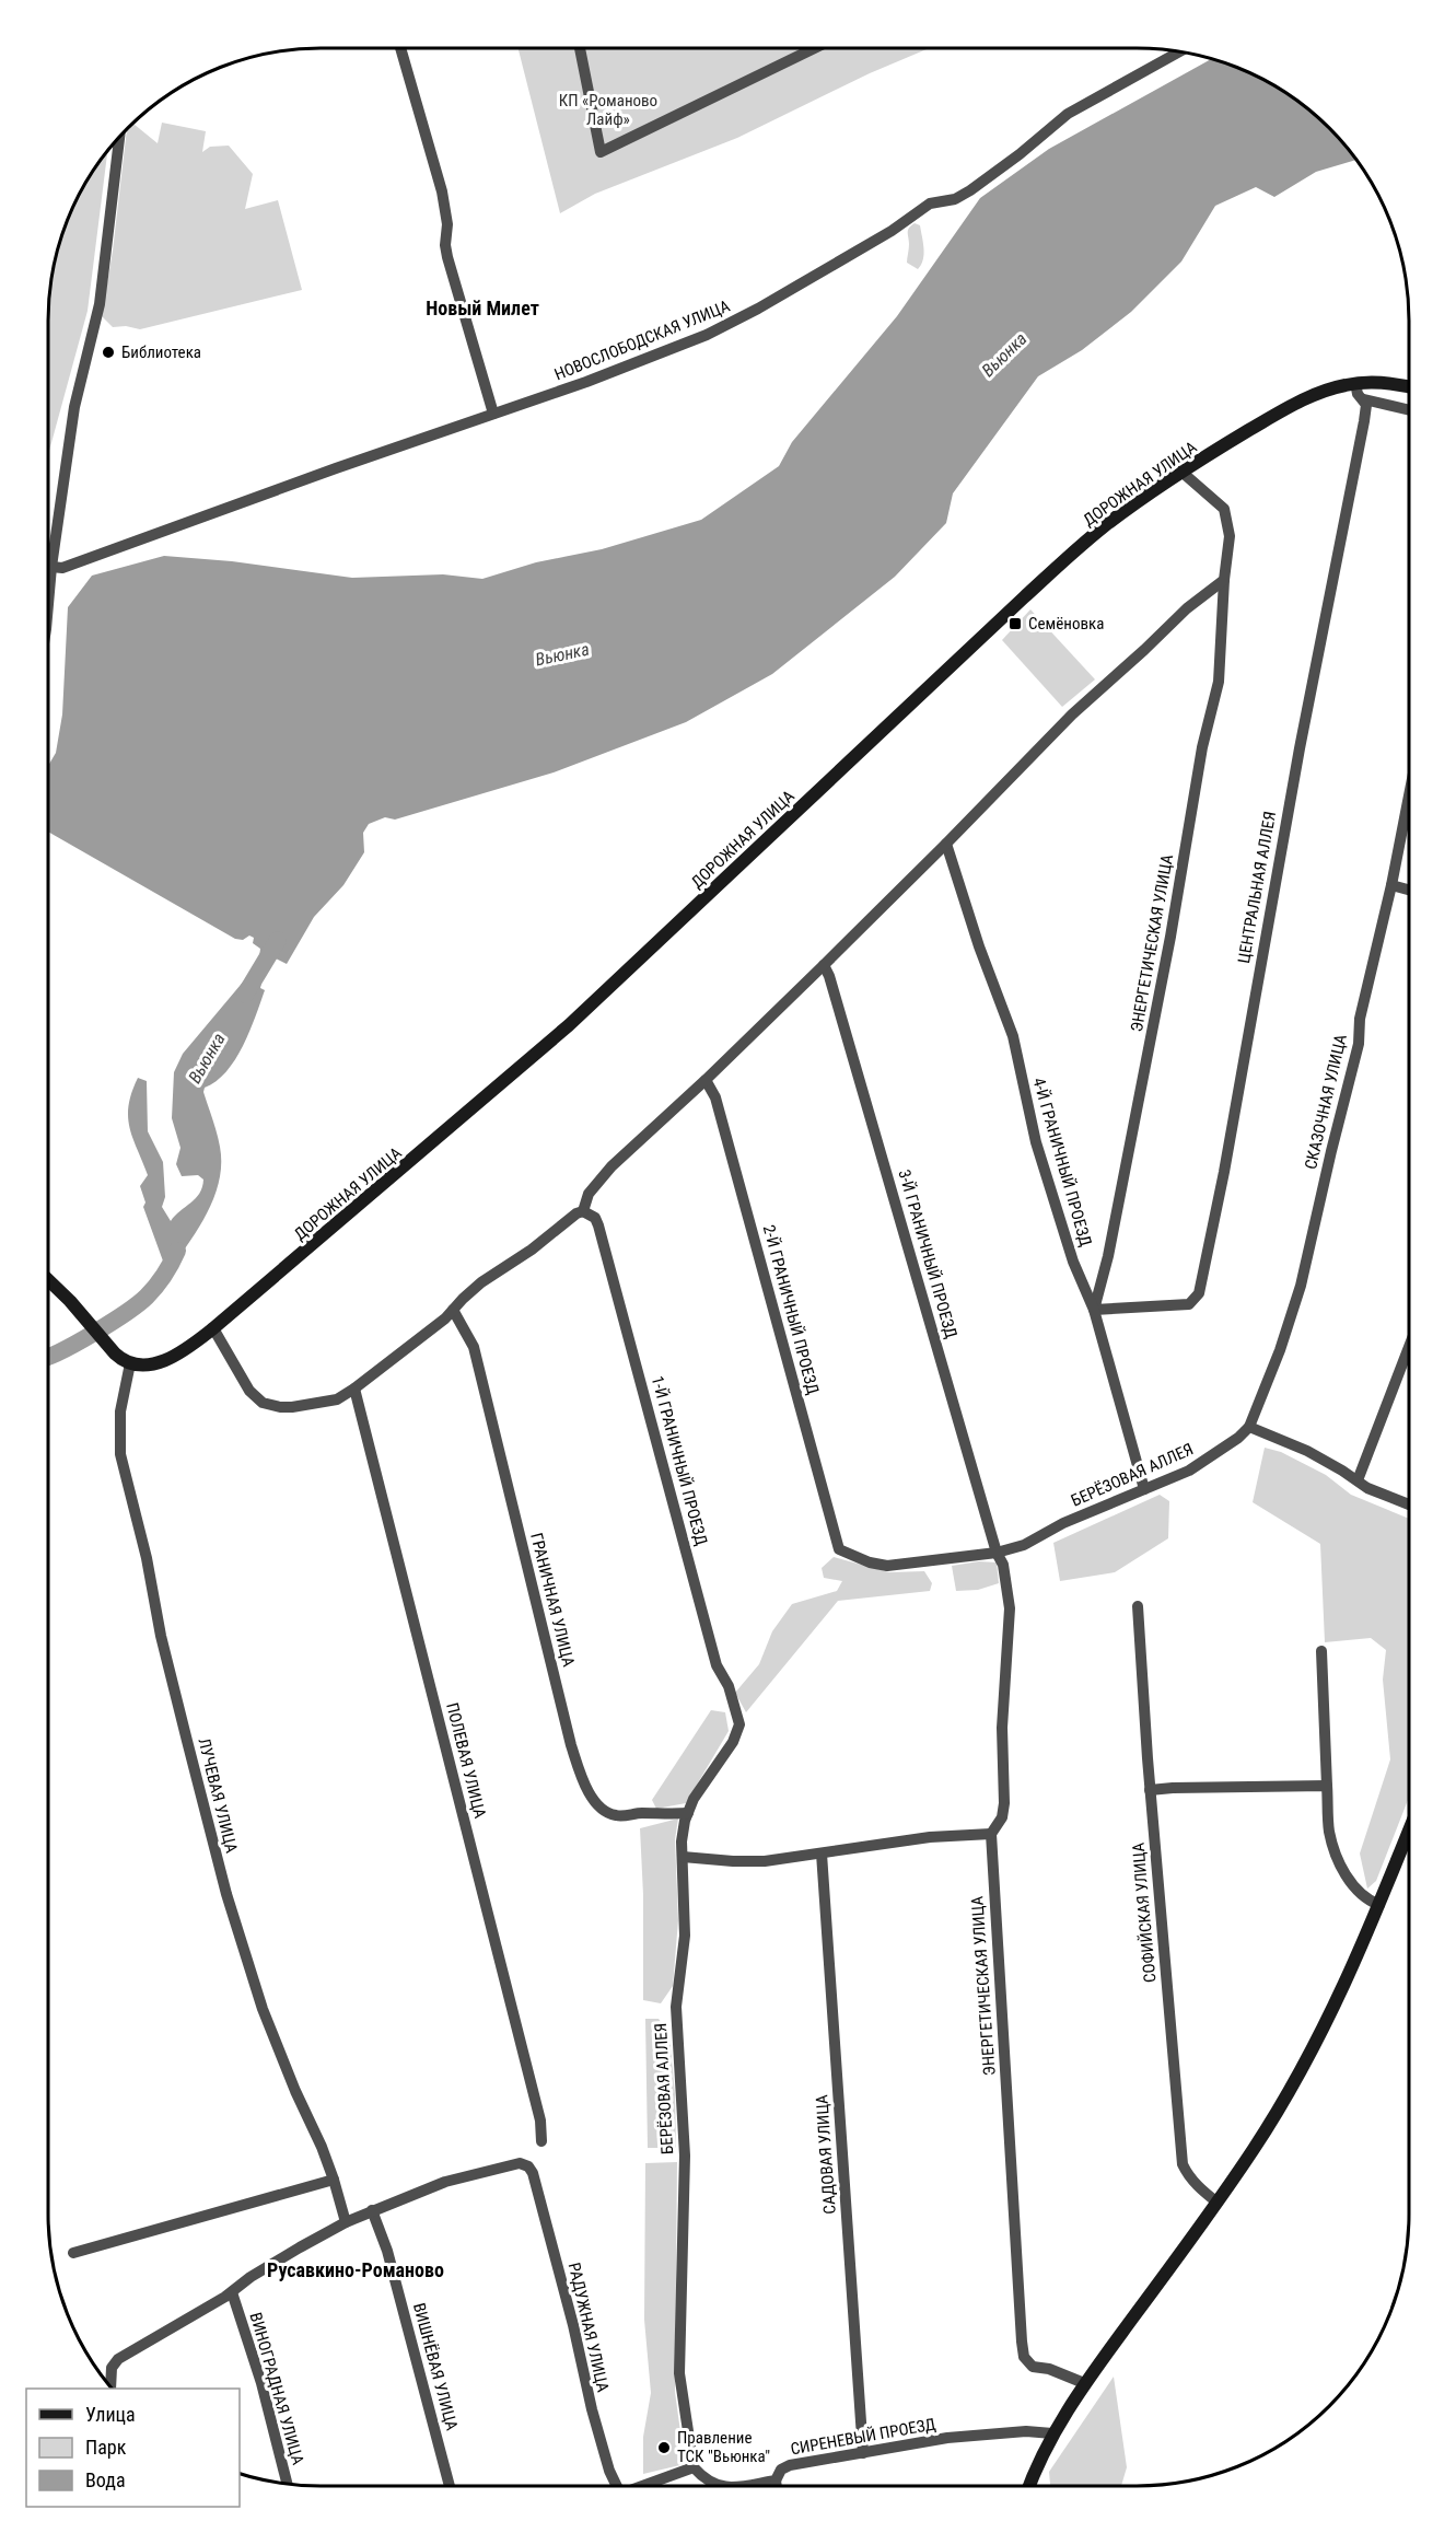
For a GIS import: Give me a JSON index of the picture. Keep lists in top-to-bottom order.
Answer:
{
  "streets": {
    "main road": ["ДОРОЖНАЯ УЛИЦА"],
    "street": [
      "НОВОСЛОБОДСКАЯ УЛИЦА",
      "ЦЕНТРАЛЬНАЯ АЛЛЕЯ",
      "ЭНЕРГЕТИЧЕСКАЯ УЛИЦА",
      "СКАЗОЧНАЯ УЛИЦА",
      "4-Й ГРАНИЧНЫЙ ПРОЕЗД",
      "3-Й ГРАНИЧНЫЙ ПРОЕЗД",
      "2-Й ГРАНИЧНЫЙ ПРОЕЗД",
      "1-Й ГРАНИЧНЫЙ ПРОЕЗД",
      "БЕРЁЗОВАЯ АЛЛЕЯ",
      "ГРАНИЧНАЯ УЛИЦА",
      "ПОЛЕВАЯ УЛИЦА",
      "ЛУЧЕВАЯ УЛИЦА",
      "СОФИЙСКАЯ УЛИЦА",
      "САДОВАЯ УЛИЦА",
      "РАДУЖНАЯ УЛИЦА",
      "ВИШНЁВАЯ УЛИЦА",
      "ВИНОГРАДНАЯ УЛИЦА",
      "СИРЕНЕВЫЙ ПРОЕЗД"
    ]
  },
  "crossings": [
    ["ДОРОЖНАЯ УЛИЦА", "ЭНЕРГЕТИЧЕСКАЯ УЛИЦА"],
    ["ДОРОЖНАЯ УЛИЦА", "ЛУЧЕВАЯ УЛИЦА"],
    ["ЦЕНТРАЛЬНАЯ АЛЛЕЯ", "ЭНЕРГЕТИЧЕСКАЯ УЛИЦА"],
    ["ЦЕНТРАЛЬНАЯ АЛЛЕЯ", "4-Й ГРАНИЧНЫЙ ПРОЕЗД"],
    ["ЭНЕРГЕТИЧЕСКАЯ УЛИЦА", "4-Й ГРАНИЧНЫЙ ПРОЕЗД"],
    ["ЭНЕРГЕТИЧЕСКАЯ УЛИЦА", "3-Й ГРАНИЧНЫЙ ПРОЕЗД"],
    ["ЭНЕРГЕТИЧЕСКАЯ УЛИЦА", "БЕРЁЗОВАЯ АЛЛЕЯ"],
    ["СКАЗОЧНАЯ УЛИЦА", "БЕРЁЗОВАЯ АЛЛЕЯ"],
    ["4-Й ГРАНИЧНЫЙ ПРОЕЗД", "БЕРЁЗОВАЯ АЛЛЕЯ"],
    ["3-Й ГРАНИЧНЫЙ ПРОЕЗД", "БЕРЁЗОВАЯ АЛЛЕЯ"],
    ["2-Й ГРАНИЧНЫЙ ПРОЕЗД", "БЕРЁЗОВАЯ АЛЛЕЯ"],
    ["1-Й ГРАНИЧНЫЙ ПРОЕЗД", "БЕРЁЗОВАЯ АЛЛЕЯ"],
    ["БЕРЁЗОВАЯ АЛЛЕЯ", "ГРАНИЧНАЯ УЛИЦА"],
    ["БЕРЁЗОВАЯ АЛЛЕЯ", "СИРЕНЕВЫЙ ПРОЕЗД"],
    ["САДОВАЯ УЛИЦА", "СИРЕНЕВЫЙ ПРОЕЗД"],
    ["РАДУЖНАЯ УЛИЦА", "ВИШНЁВАЯ УЛИЦА"]
  ],
  "districts": ["Новый Милет", "Русавкино-Романово"],
  "water": ["Вьюнка"],
  "parks": ["КП «Романово Лайф»"],
  "places": {
    "other": ["Библиотека", "Правление ТСК \"Вьюнка\""],
    "transit": ["Семёновка"]
  },
  "legend": ["Улица", "Парк", "Вода"]
}
